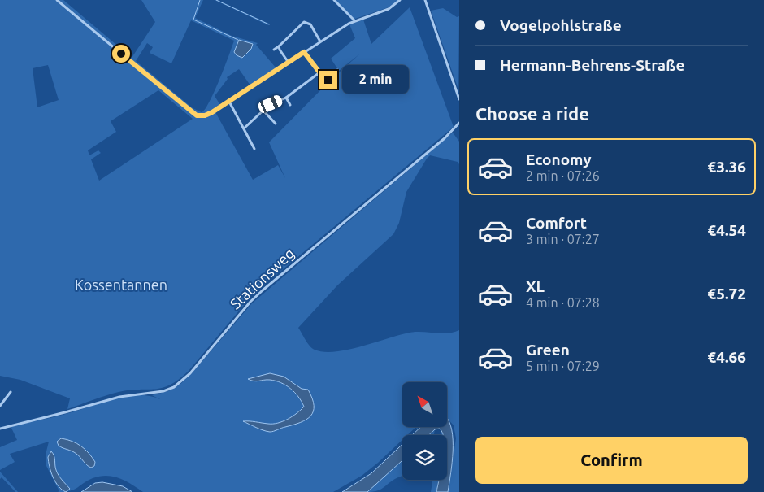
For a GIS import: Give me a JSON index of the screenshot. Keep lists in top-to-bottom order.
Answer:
{
  "streets": {
    "street": ["Stationsweg"]
  },
  "parks": ["Kossentannen"],
  "north": "top left",
  "page": {
    "banner": ["Vogelpohlstraße", "Hermann-Behrens-Straße"],
    "bubble": "2 min",
    "heading": "Choose a ride",
    "list": [
      {
        "name": "Economy",
        "note": "2 min · 07:26",
        "value": "€3.36"
      },
      {
        "name": "Comfort",
        "note": "3 min · 07:27",
        "value": "€4.54"
      },
      {
        "name": "XL",
        "note": "4 min · 07:28",
        "value": "€5.72"
      },
      {
        "name": "Green",
        "note": "5 min · 07:29",
        "value": "€4.66"
      }
    ],
    "buttons": "Confirm"
  }
}
